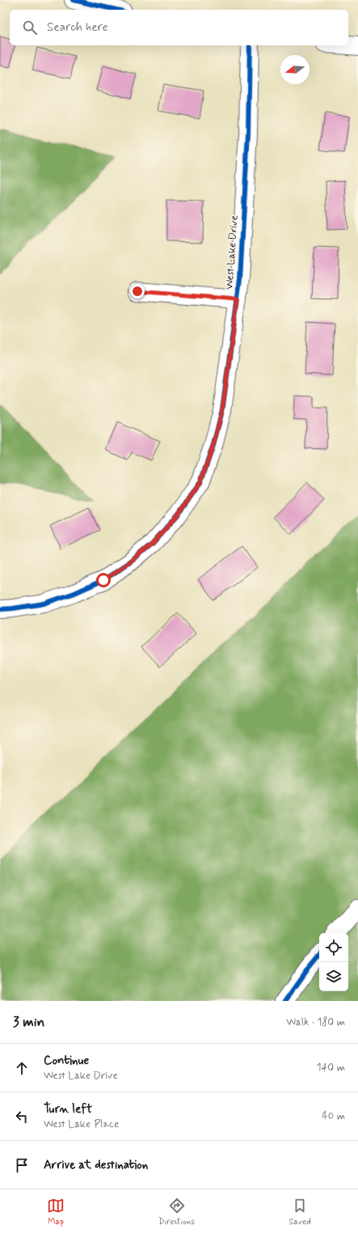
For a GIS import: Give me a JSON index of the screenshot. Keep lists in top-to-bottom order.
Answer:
{
  "streets": {
    "street": ["West Lake Drive"]
  },
  "north": "left",
  "page": {
    "search": "Search here",
    "heading": ["3 min", "Walk · 180 m"],
    "list": [
      ["Continue", "West Lake Drive", "140 m"],
      ["Turn left", "West Lake Place", "40 m"],
      "Arrive at destination"
    ],
    "nav": ["Map", "Directions", "Saved"]
  }
}
